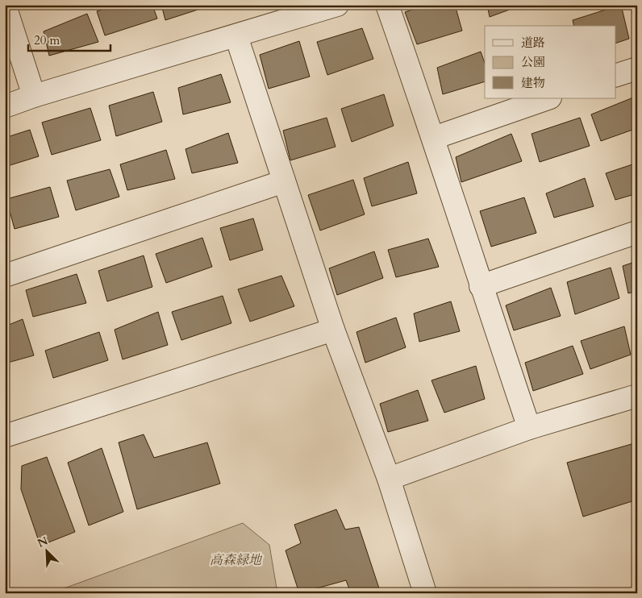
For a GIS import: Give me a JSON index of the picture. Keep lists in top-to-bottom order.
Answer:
{
  "parks": ["高森緑地"],
  "legend": ["道路", "公園", "建物"],
  "scale_bar": "20 m",
  "north": "top left"
}
